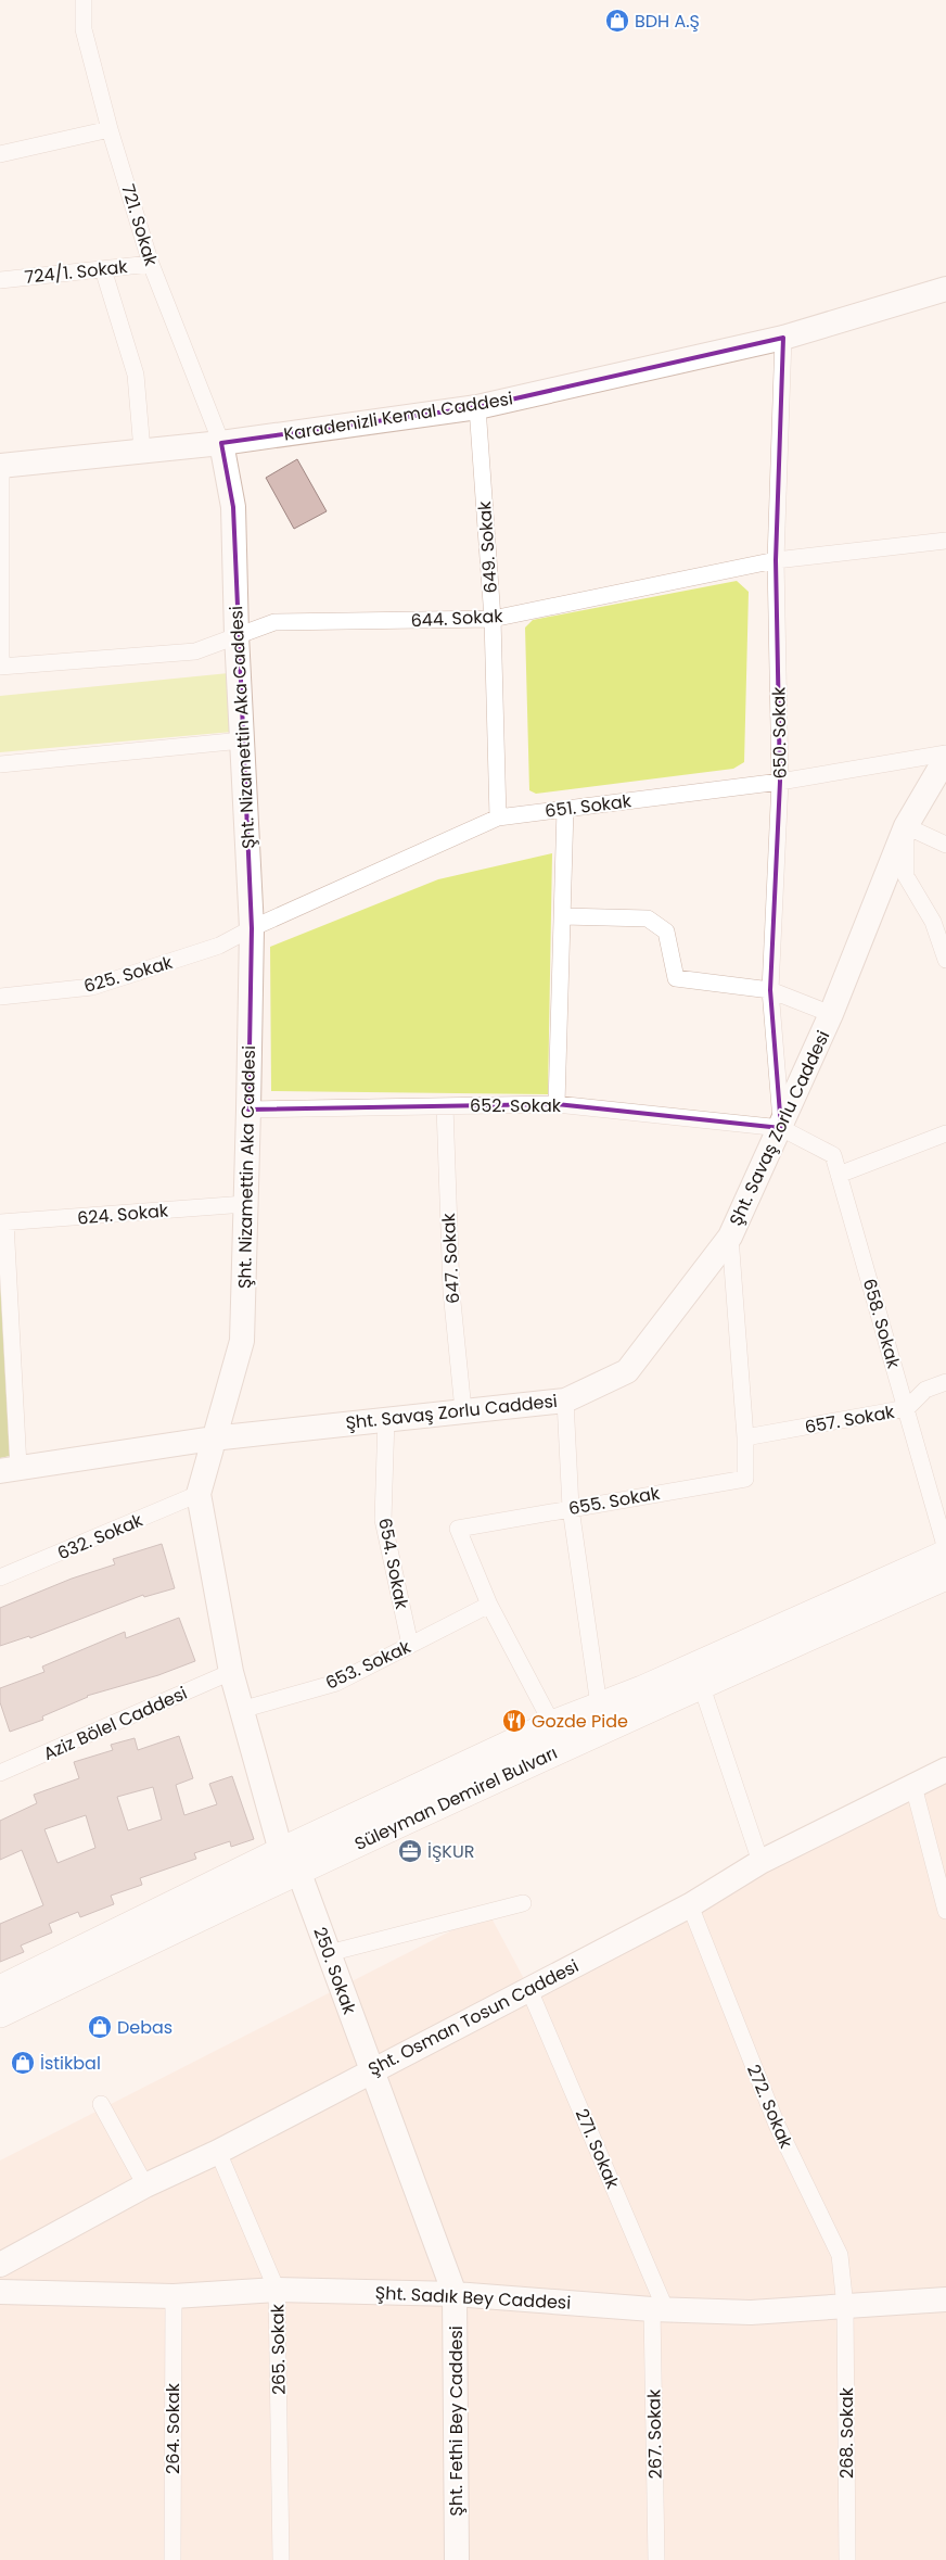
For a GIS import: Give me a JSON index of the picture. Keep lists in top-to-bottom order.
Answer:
{
  "streets": {
    "main road": ["Süleyman Demirel Bulvarı"],
    "street": [
      "721. Sokak",
      "724/1. Sokak",
      "Karadenizli Kemal Caddesi",
      "649. Sokak",
      "644. Sokak",
      "Şht. Nizamettin Aka Caddesi",
      "650. Sokak",
      "651. Sokak",
      "625. Sokak",
      "652. Sokak",
      "Şht. Savaş Zorlu Caddesi",
      "624. Sokak",
      "647. Sokak",
      "658. Sokak",
      "657. Sokak",
      "655. Sokak",
      "632. Sokak",
      "654. Sokak",
      "653. Sokak",
      "Aziz Bölel Caddesi",
      "250. Sokak",
      "Şht. Osman Tosun Caddesi",
      "272. Sokak",
      "271. Sokak",
      "Şht. Sadık Bey Caddesi",
      "265. Sokak",
      "Şht. Fethi Bey Caddesi",
      "264. Sokak",
      "268. Sokak",
      "267. Sokak"
    ]
  },
  "crossings": [
    ["721. Sokak", "724/1. Sokak"],
    ["721. Sokak", "Karadenizli Kemal Caddesi"],
    ["721. Sokak", "Şht. Nizamettin Aka Caddesi"],
    ["Karadenizli Kemal Caddesi", "649. Sokak"],
    ["Karadenizli Kemal Caddesi", "Şht. Nizamettin Aka Caddesi"],
    ["Karadenizli Kemal Caddesi", "650. Sokak"],
    ["649. Sokak", "644. Sokak"],
    ["649. Sokak", "651. Sokak"],
    ["644. Sokak", "Şht. Nizamettin Aka Caddesi"],
    ["644. Sokak", "650. Sokak"],
    ["Şht. Nizamettin Aka Caddesi", "651. Sokak"],
    ["Şht. Nizamettin Aka Caddesi", "625. Sokak"],
    ["Şht. Nizamettin Aka Caddesi", "652. Sokak"],
    ["Şht. Nizamettin Aka Caddesi", "Şht. Savaş Zorlu Caddesi"],
    ["Şht. Nizamettin Aka Caddesi", "624. Sokak"],
    ["Şht. Nizamettin Aka Caddesi", "632. Sokak"],
    ["Şht. Nizamettin Aka Caddesi", "653. Sokak"],
    ["Şht. Nizamettin Aka Caddesi", "Aziz Bölel Caddesi"],
    ["Şht. Nizamettin Aka Caddesi", "Süleyman Demirel Bulvarı"],
    ["Şht. Nizamettin Aka Caddesi", "250. Sokak"],
    ["650. Sokak", "651. Sokak"],
    ["650. Sokak", "652. Sokak"],
    ["650. Sokak", "Şht. Savaş Zorlu Caddesi"],
    ["650. Sokak", "658. Sokak"],
    ["651. Sokak", "625. Sokak"],
    ["652. Sokak", "Şht. Savaş Zorlu Caddesi"],
    ["652. Sokak", "647. Sokak"],
    ["652. Sokak", "658. Sokak"],
    ["Şht. Savaş Zorlu Caddesi", "647. Sokak"],
    ["Şht. Savaş Zorlu Caddesi", "658. Sokak"],
    ["Şht. Savaş Zorlu Caddesi", "655. Sokak"],
    ["Şht. Savaş Zorlu Caddesi", "654. Sokak"],
    ["658. Sokak", "657. Sokak"],
    ["657. Sokak", "655. Sokak"],
    ["655. Sokak", "653. Sokak"],
    ["655. Sokak", "Süleyman Demirel Bulvarı"],
    ["654. Sokak", "653. Sokak"],
    ["Süleyman Demirel Bulvarı", "250. Sokak"],
    ["250. Sokak", "Şht. Osman Tosun Caddesi"],
    ["250. Sokak", "Şht. Fethi Bey Caddesi"],
    ["Şht. Osman Tosun Caddesi", "272. Sokak"],
    ["Şht. Osman Tosun Caddesi", "271. Sokak"],
    ["Şht. Osman Tosun Caddesi", "265. Sokak"],
    ["Şht. Osman Tosun Caddesi", "Şht. Fethi Bey Caddesi"],
    ["272. Sokak", "Şht. Sadık Bey Caddesi"],
    ["272. Sokak", "268. Sokak"],
    ["271. Sokak", "Şht. Sadık Bey Caddesi"],
    ["271. Sokak", "267. Sokak"],
    ["Şht. Sadık Bey Caddesi", "265. Sokak"],
    ["Şht. Sadık Bey Caddesi", "Şht. Fethi Bey Caddesi"],
    ["Şht. Sadık Bey Caddesi", "264. Sokak"],
    ["Şht. Sadık Bey Caddesi", "268. Sokak"],
    ["Şht. Sadık Bey Caddesi", "267. Sokak"]
  ],
  "places": {
    "shop": ["BDH A.Ş", "Debas", "İstikbal"],
    "restaurant": ["Gozde Pide"],
    "office": ["İŞKUR"]
  }
}
